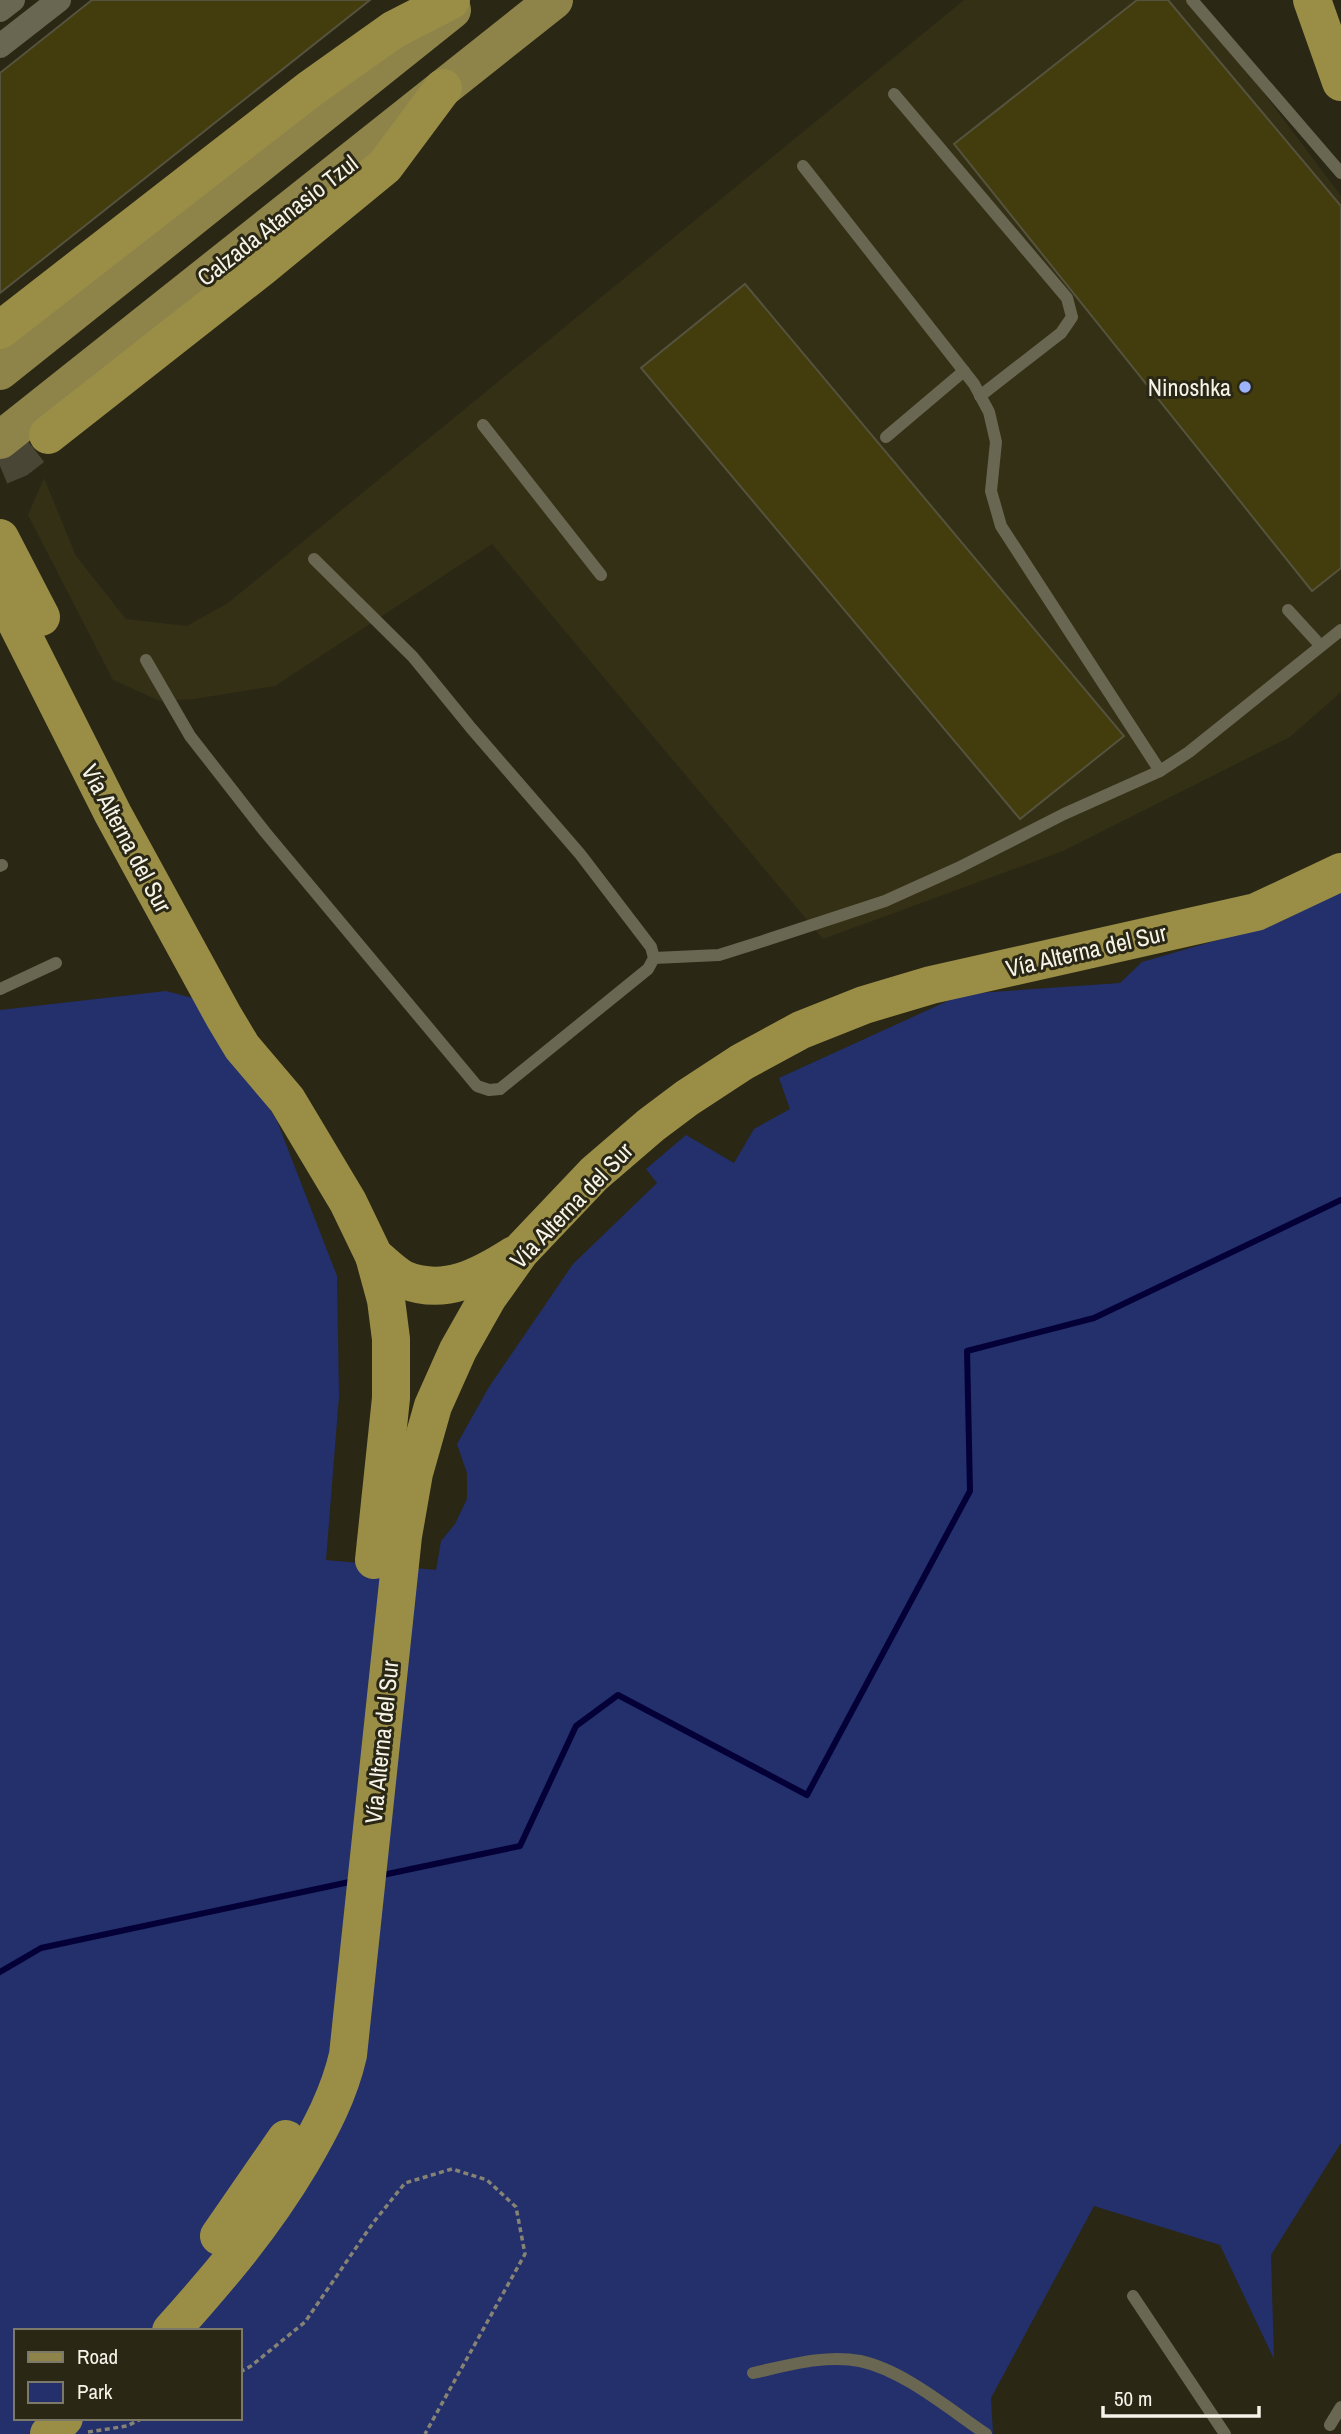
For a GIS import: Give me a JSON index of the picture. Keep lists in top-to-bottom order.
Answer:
{
  "streets": {
    "highway": ["Vía Alterna del Sur"],
    "main road": ["Calzada Atanasio Tzul"]
  },
  "places": ["Ninoshka"],
  "legend": ["Road", "Park"],
  "scale_bar": "50 m"
}
